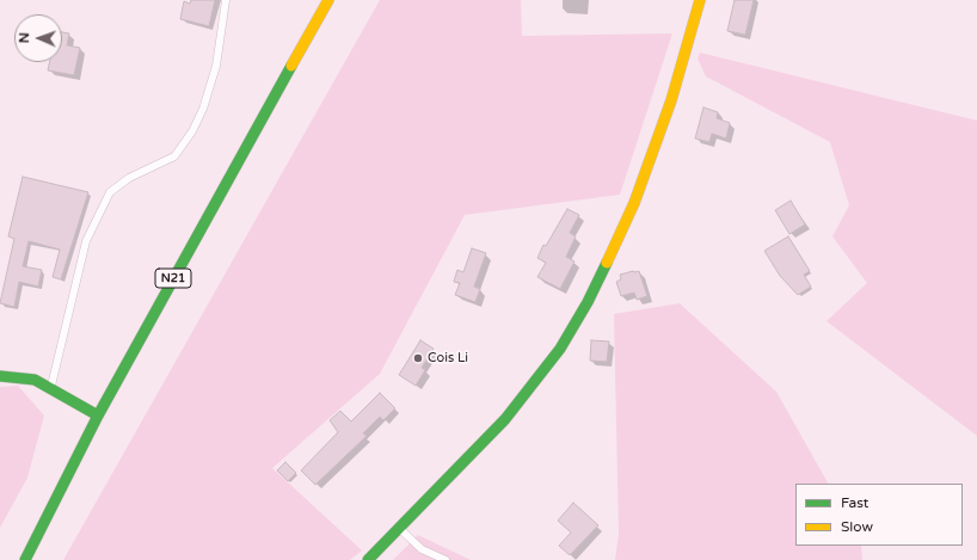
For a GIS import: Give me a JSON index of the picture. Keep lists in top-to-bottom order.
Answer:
{
  "streets": {
    "main road": ["N21"]
  },
  "places": ["Cois Li"],
  "legend": ["Fast", "Slow"],
  "north": "left"
}
